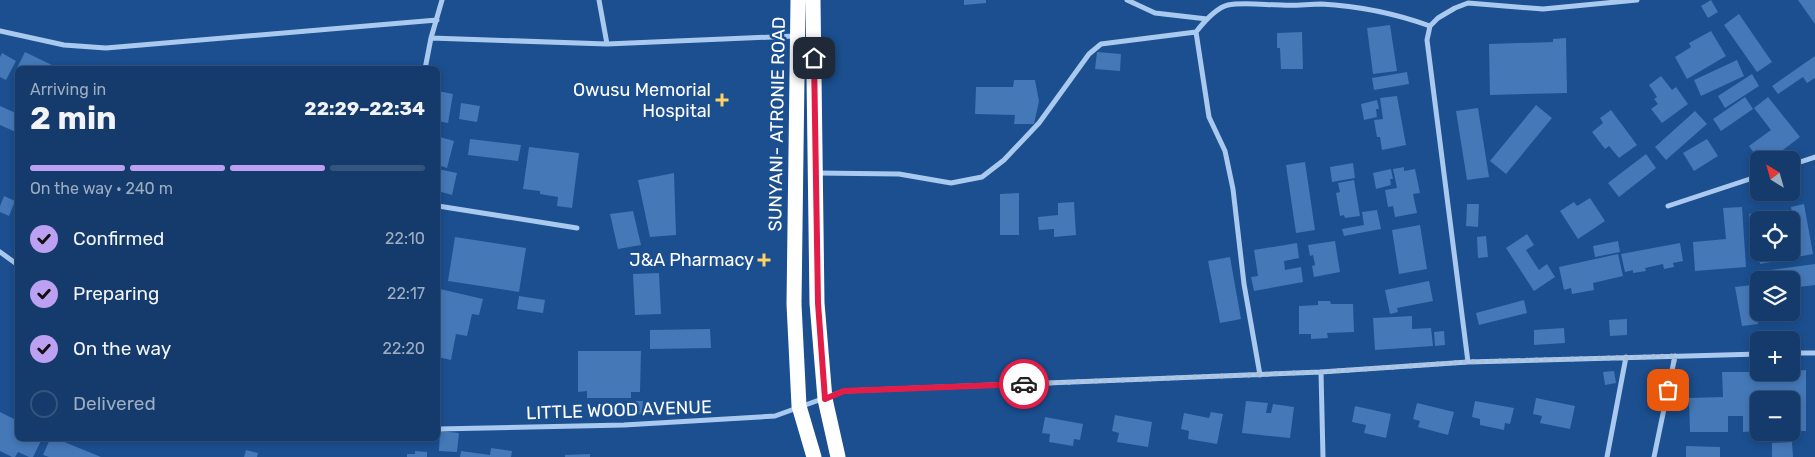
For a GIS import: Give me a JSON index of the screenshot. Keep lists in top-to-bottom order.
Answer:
{
  "streets": {
    "highway": ["SUNYANI- ATRONIE ROAD"],
    "street": ["LITTLE WOOD AVENUE"]
  },
  "crossings": [
    ["SUNYANI- ATRONIE ROAD", "LITTLE WOOD AVENUE"]
  ],
  "places": {
    "health": ["Owusu Memorial Hospital", "J&A Pharmacy"]
  },
  "north": "top left",
  "page": {
    "heading": ["2 min", "Arriving in", "22:29–22:34"],
    "map_buttons": ["+", "−"],
    "bar": "On the way · 240 m",
    "list": [
      ["Confirmed", "22:10"],
      ["Preparing", "22:17"],
      ["On the way", "22:20"],
      "Delivered"
    ]
  }
}
